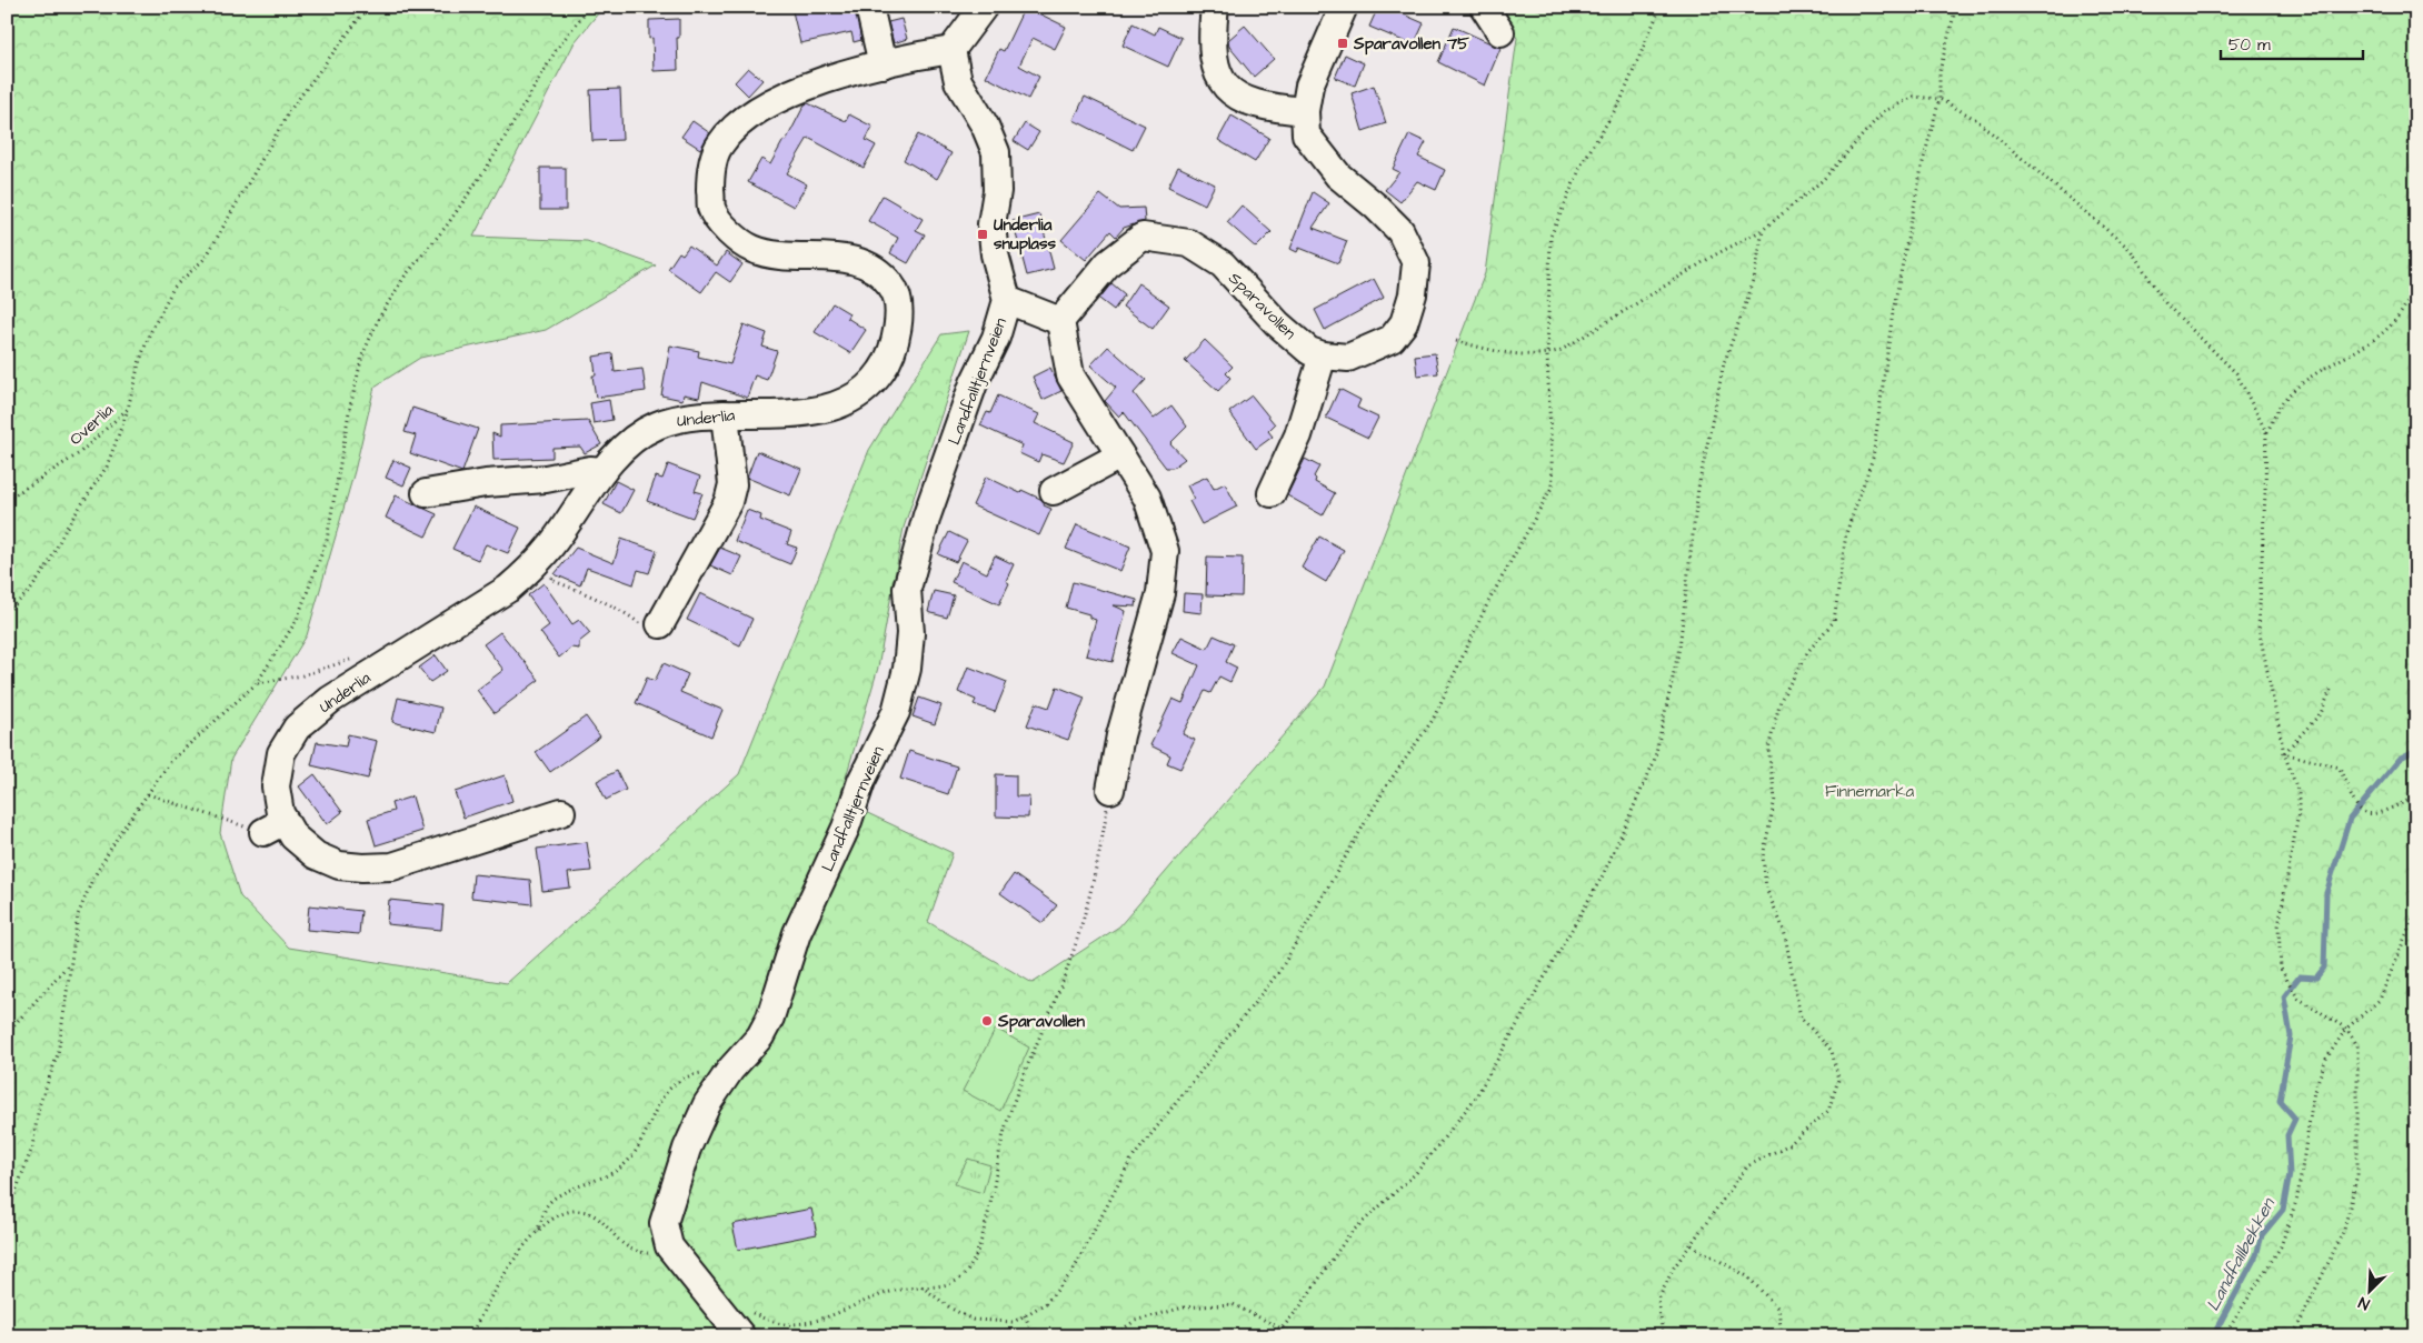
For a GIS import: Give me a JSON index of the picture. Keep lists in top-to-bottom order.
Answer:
{
  "streets": {
    "street": ["Sparavollen", "Landfalltjernveien", "Underlia"],
    "path": ["Overlia"]
  },
  "crossings": [
    ["Landfalltjernveien", "Underlia"]
  ],
  "water": ["Landfallbekken"],
  "parks": ["Finnemarka"],
  "places": {
    "transit": ["Sparavollen 75", "Underlia snuplass"],
    "other": ["Sparavollen"]
  },
  "scale_bar": "50 m",
  "north": "bottom left"
}
